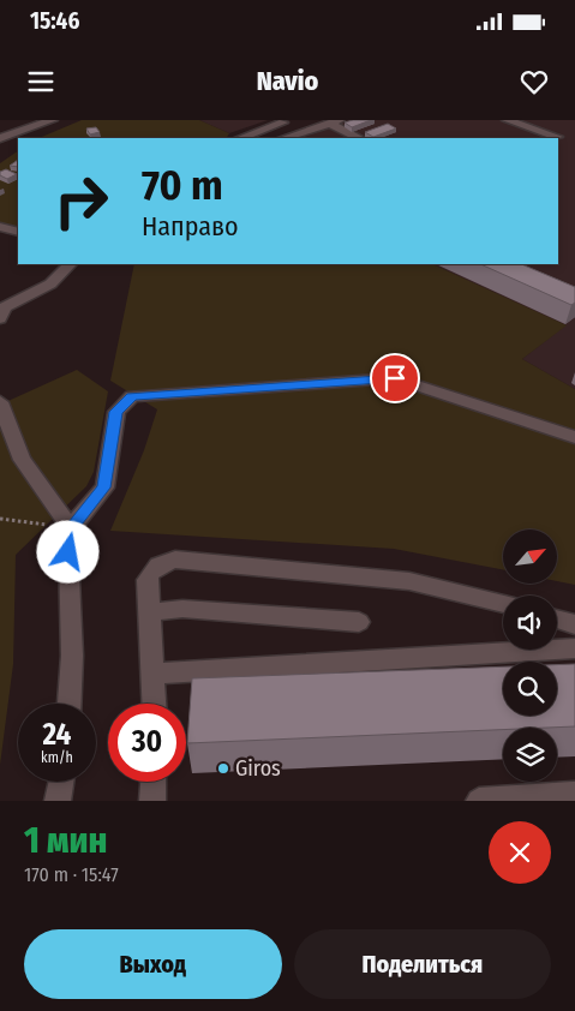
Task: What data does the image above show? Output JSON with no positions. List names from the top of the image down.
{
  "places": ["Giros"],
  "north": "top right",
  "page": {
    "status": "15:46",
    "header": "Navio",
    "turn": ["70 m", "Направо"],
    "speed": "24 km/h",
    "limit": "30",
    "heading": ["1 мин", "170 m · 15:47"],
    "buttons": ["Выход", "Поделиться"]
  }
}
